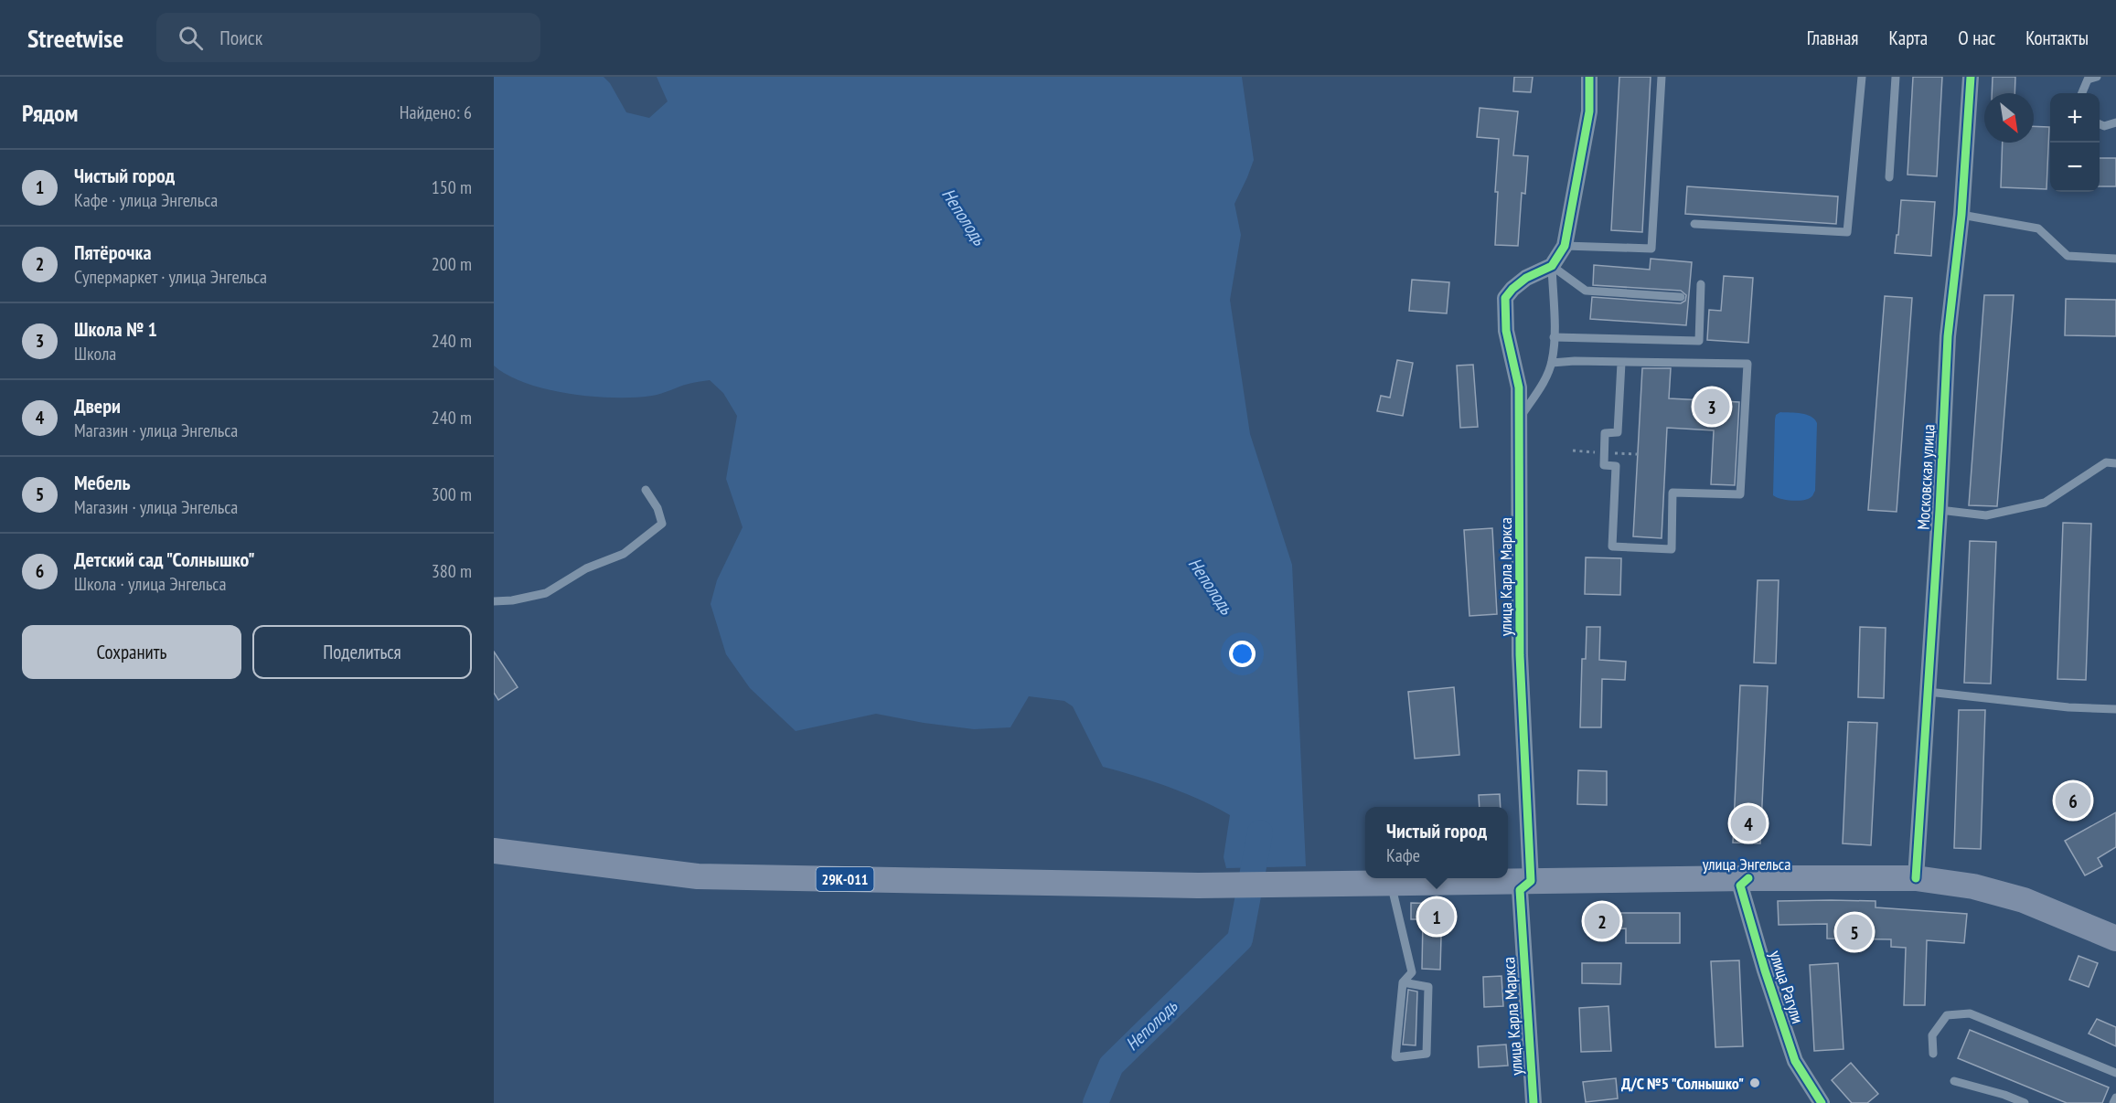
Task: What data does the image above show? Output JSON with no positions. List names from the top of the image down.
{
  "streets": {
    "main road": ["улица Энгельса", "29К-011"],
    "street": ["Московская улица", "улица Карла Маркса", "улица Рагули"]
  },
  "crossings": [
    ["Московская улица", "улица Энгельса"],
    ["улица Карла Маркса", "улица Энгельса"],
    ["улица Энгельса", "улица Рагули"]
  ],
  "water": ["Неполодь"],
  "places": ["Д/С №5 \"Солнышко\""],
  "north": "bottom right",
  "page": {
    "header": "Streetwise",
    "search": "Поиск",
    "nav": [
      "Главная",
      "Карта",
      "О нас",
      "Контакты"
    ],
    "heading": ["Рядом", "Найдено: 6"],
    "map_buttons": ["+", "−"],
    "list": [
      {
        "mark": "1",
        "name": "Чистый город",
        "note": "Кафе · улица Энгельса",
        "value": "150 m"
      },
      {
        "mark": "2",
        "name": "Пятёрочка",
        "note": "Супермаркет · улица Энгельса",
        "value": "200 m"
      },
      {
        "mark": "3",
        "name": "Школа № 1",
        "note": "Школа",
        "value": "240 m"
      },
      {
        "mark": "4",
        "name": "Двери",
        "note": "Магазин · улица Энгельса",
        "value": "240 m"
      },
      {
        "mark": "5",
        "name": "Мебель",
        "note": "Магазин · улица Энгельса",
        "value": "300 m"
      },
      {
        "mark": "6",
        "name": "Детский сад \"Солнышко\"",
        "note": "Школа · улица Энгельса",
        "value": "380 m"
      }
    ],
    "pins": [
      "3",
      "6",
      "4",
      "1",
      "2",
      "5"
    ],
    "buttons": ["Сохранить", "Поделиться"],
    "popup": ["Чистый город", "Кафе"]
  }
}
